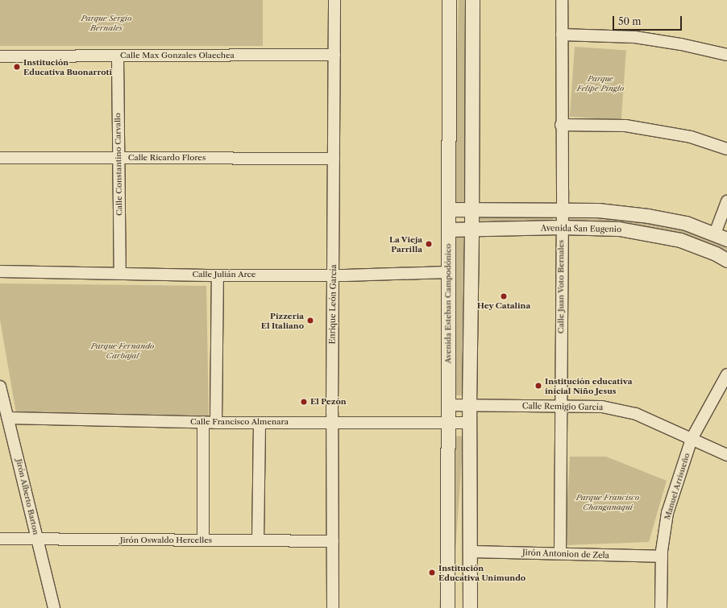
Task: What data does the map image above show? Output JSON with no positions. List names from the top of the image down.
{
  "streets": {
    "street": [
      "Calle Max Gonzales Olaechea",
      "Calle Ricardo Flores",
      "Calle Constantino Carvallo",
      "Avenida San Eugenio",
      "Calle Julián Arce",
      "Calle Juan Voto Bernales",
      "Avenida Esteban Campodónico",
      "Enrique León García",
      "Calle Remigio García",
      "Calle Francisco Almenara",
      "Manuel Arrisueño",
      "Jirón Alberto Barton",
      "Jirón Oswaldo Hercelles",
      "Jirón Antonion de Zela"
    ]
  },
  "crossings": [
    ["Calle Max Gonzales Olaechea", "Calle Constantino Carvallo"],
    ["Calle Max Gonzales Olaechea", "Enrique León García"],
    ["Calle Ricardo Flores", "Calle Constantino Carvallo"],
    ["Calle Ricardo Flores", "Enrique León García"],
    ["Calle Constantino Carvallo", "Calle Julián Arce"],
    ["Avenida San Eugenio", "Calle Juan Voto Bernales"],
    ["Avenida San Eugenio", "Avenida Esteban Campodónico"],
    ["Calle Julián Arce", "Avenida Esteban Campodónico"],
    ["Calle Julián Arce", "Enrique León García"],
    ["Calle Juan Voto Bernales", "Calle Remigio García"],
    ["Calle Juan Voto Bernales", "Jirón Antonion de Zela"],
    ["Avenida Esteban Campodónico", "Calle Remigio García"],
    ["Avenida Esteban Campodónico", "Calle Francisco Almenara"],
    ["Enrique León García", "Calle Francisco Almenara"],
    ["Enrique León García", "Jirón Oswaldo Hercelles"],
    ["Calle Remigio García", "Manuel Arrisueño"],
    ["Calle Francisco Almenara", "Jirón Alberto Barton"],
    ["Manuel Arrisueño", "Jirón Antonion de Zela"],
    ["Jirón Alberto Barton", "Jirón Oswaldo Hercelles"]
  ],
  "parks": [
    "Parque Sergio Bernales",
    "Parque Felipe Pinglo",
    "Parque Fernando Carbajal",
    "Parque Francisco Changanaqui"
  ],
  "places": [
    "Institución Educativa Buonarroti",
    "La Vieja Parrilla",
    "Hey Catalina",
    "Pizzeria El Italiano",
    "Institución educativa inicial Niño Jesus",
    "El Pezón",
    "Institución Educativa Unimundo"
  ],
  "scale_bar": "50 m"
}
